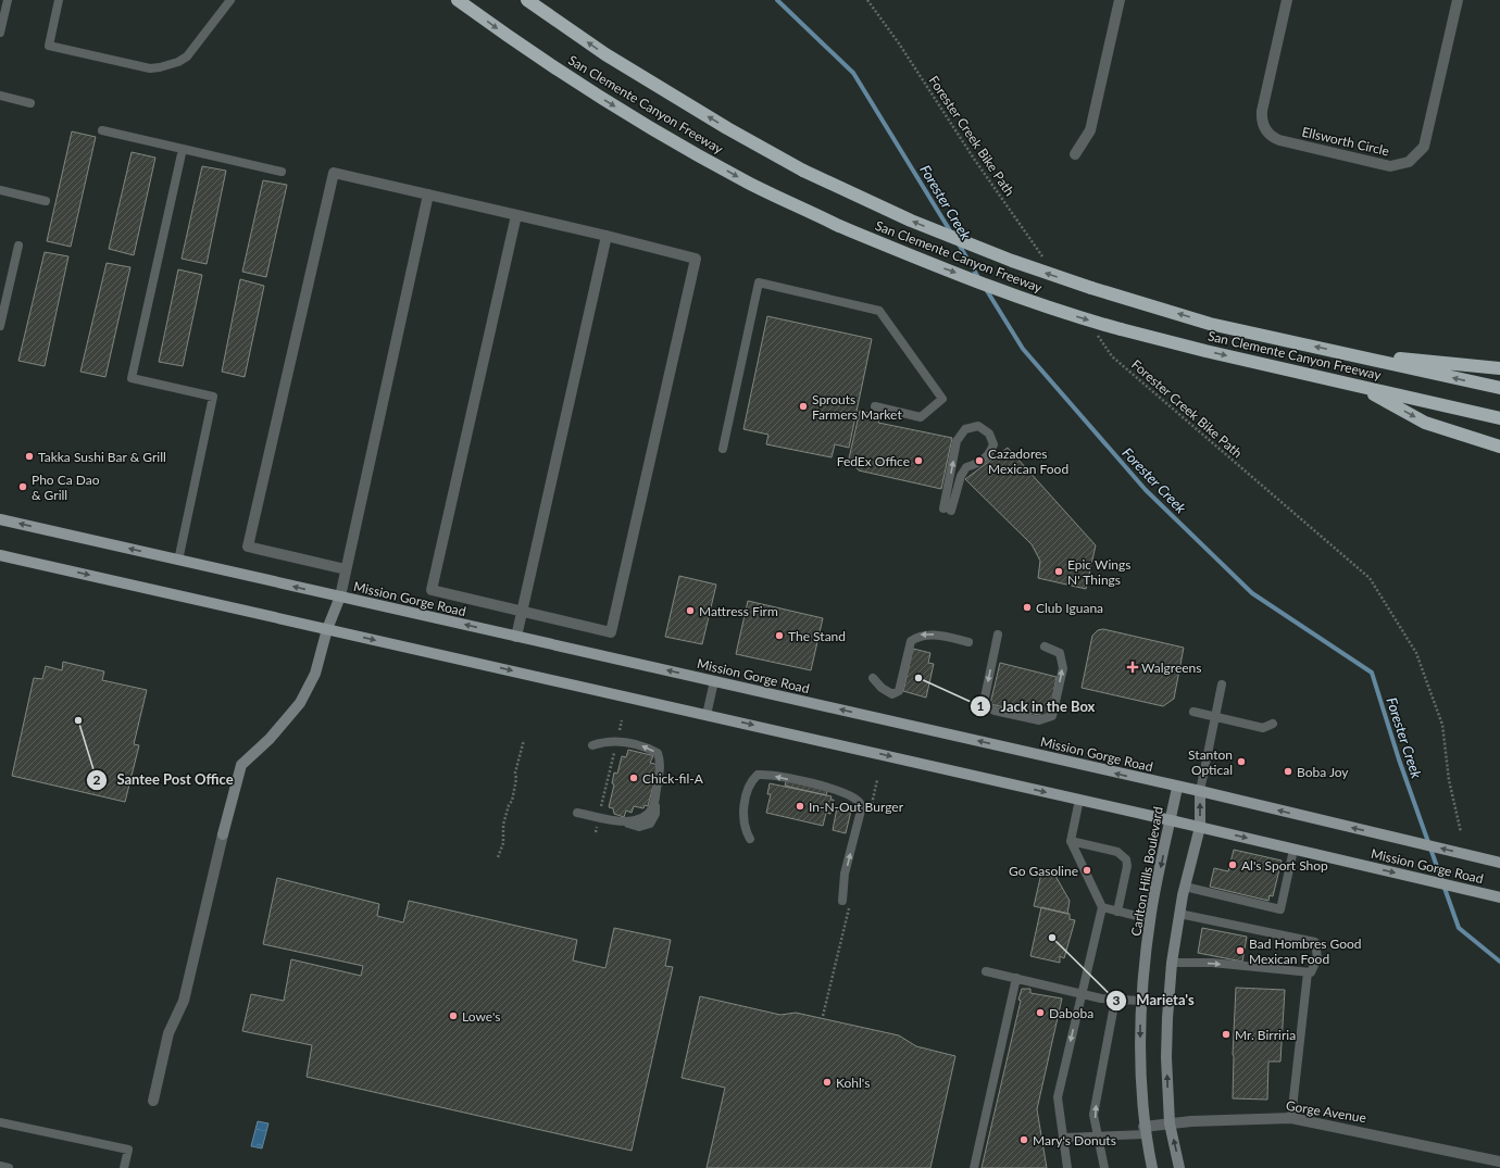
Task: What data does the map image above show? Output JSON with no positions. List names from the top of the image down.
{
  "streets": {
    "highway": ["San Clemente Canyon Freeway"],
    "main road": ["Mission Gorge Road", "Carlton Hills Boulevard"],
    "street": ["Ellsworth Circle", "Gorge Avenue"],
    "path": ["Forester Creek Bike Path"]
  },
  "crossings": [
    ["Mission Gorge Road", "Carlton Hills Boulevard"],
    ["Carlton Hills Boulevard", "Gorge Avenue"]
  ],
  "water": ["Forester Creek"],
  "places": {
    "other": [
      "Sprouts Farmers Market",
      "Takka Sushi Bar & Grill",
      "FedEx Office",
      "Cazadores Mexican Food",
      "Pho Ca Dao & Grill",
      "Epic Wings N' Things",
      "Club Iguana",
      "Mattress Firm",
      "The Stand",
      "Jack in the Box",
      "Santee Post Office",
      "Stanton Optical",
      "Boba Joy",
      "Chick-fil-A",
      "In-N-Out Burger",
      "Al's Sport Shop",
      "Go Gasoline",
      "Marieta's",
      "Bad Hombres Good Mexican Food",
      "Daboba",
      "Lowe's",
      "Mr. Birriria",
      "Kohl's",
      "Mary's Donuts"
    ],
    "health": ["Walgreens"]
  }
}
